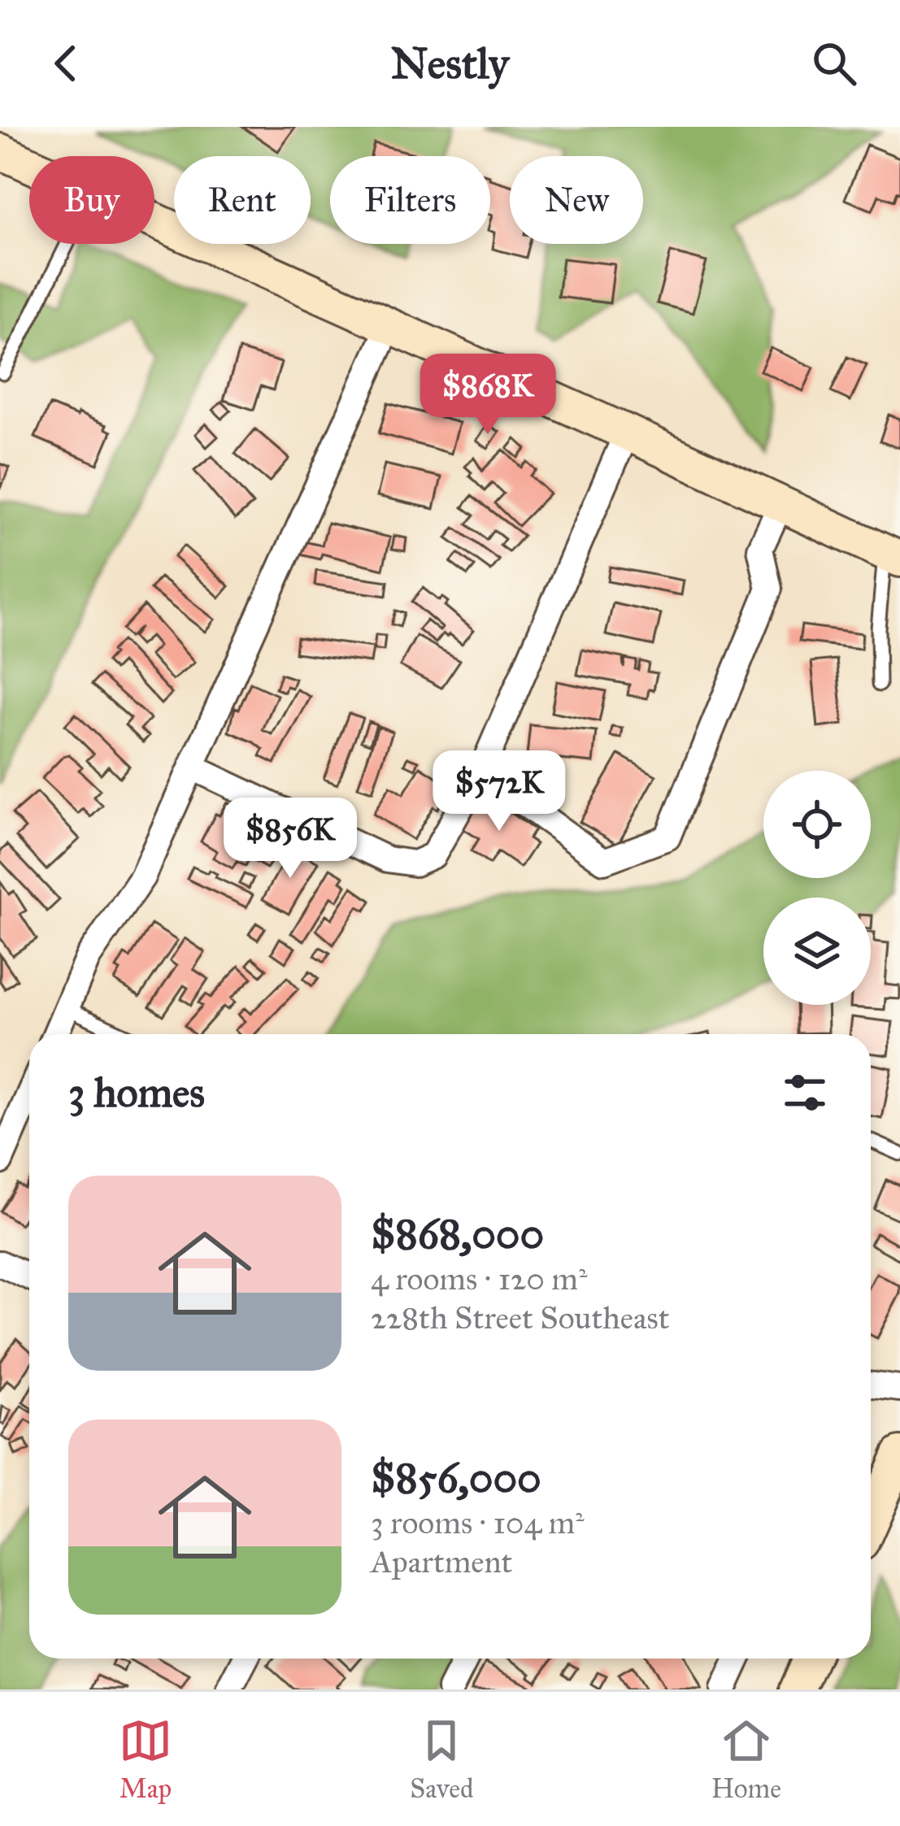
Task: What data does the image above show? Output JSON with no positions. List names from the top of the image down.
{
  "page": {
    "header": "Nestly",
    "chip": [
      "Buy",
      "Rent",
      "Filters",
      "New"
    ],
    "price": ["$868K", "$572K", "$856K"],
    "heading": "3 homes",
    "list": [
      {
        "name": "$868,000",
        "note": "4 rooms · 120 m² · 228th Street Southeast"
      },
      {
        "name": "$856,000",
        "note": "3 rooms · 104 m² · Apartment"
      }
    ],
    "tabs": ["Map", "Saved", "Home"]
  }
}
